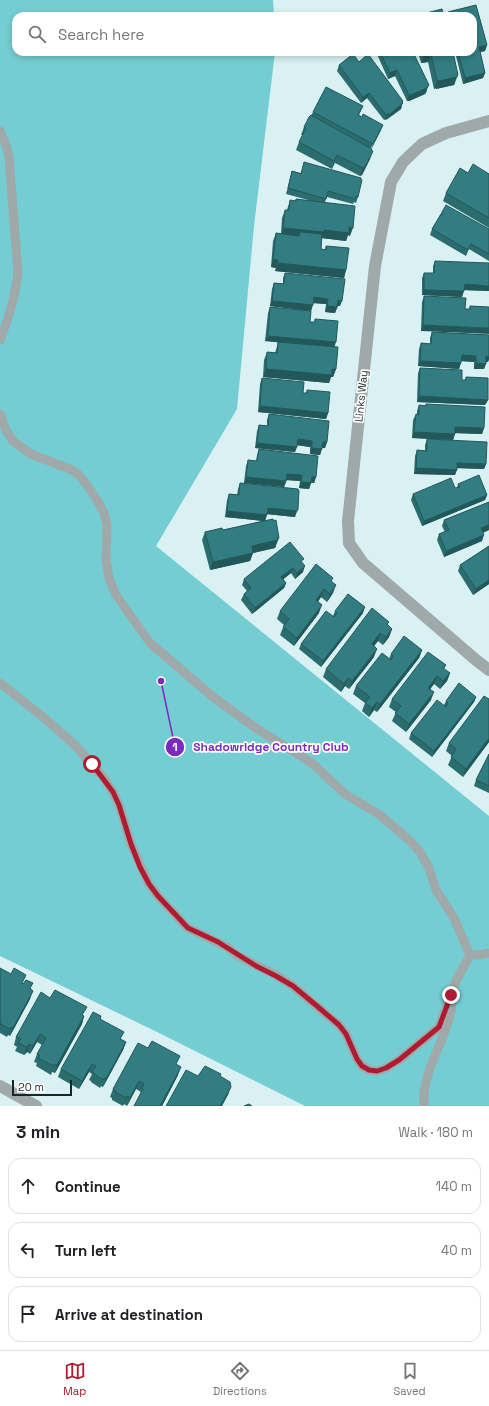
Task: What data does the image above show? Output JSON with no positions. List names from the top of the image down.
{
  "streets": {
    "street": ["Links Way"]
  },
  "places": ["Shadowridge Country Club"],
  "scale_bar": "20 m",
  "page": {
    "search": "Search here",
    "scale": "20 m",
    "heading": ["3 min", "Walk · 180 m"],
    "list": [
      ["Continue", "140 m"],
      ["Turn left", "40 m"],
      "Arrive at destination"
    ],
    "nav": ["Map", "Directions", "Saved"]
  }
}
